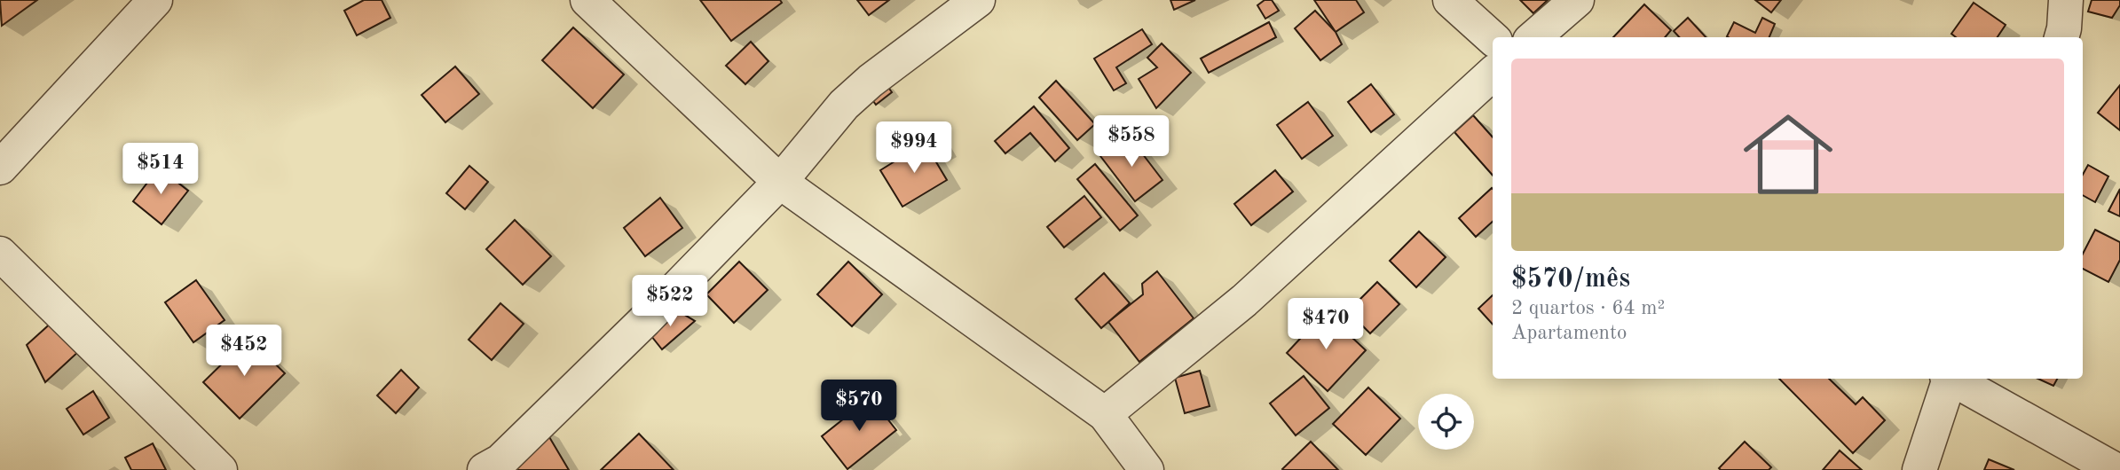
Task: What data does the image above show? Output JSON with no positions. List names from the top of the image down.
{
  "page": {
    "list": [
      {
        "name": "$570/mês",
        "note": "2 quartos · 64 m² · Apartamento"
      }
    ],
    "price": [
      "$558",
      "$994",
      "$514",
      "$522",
      "$470",
      "$452",
      "$570"
    ]
  }
}
